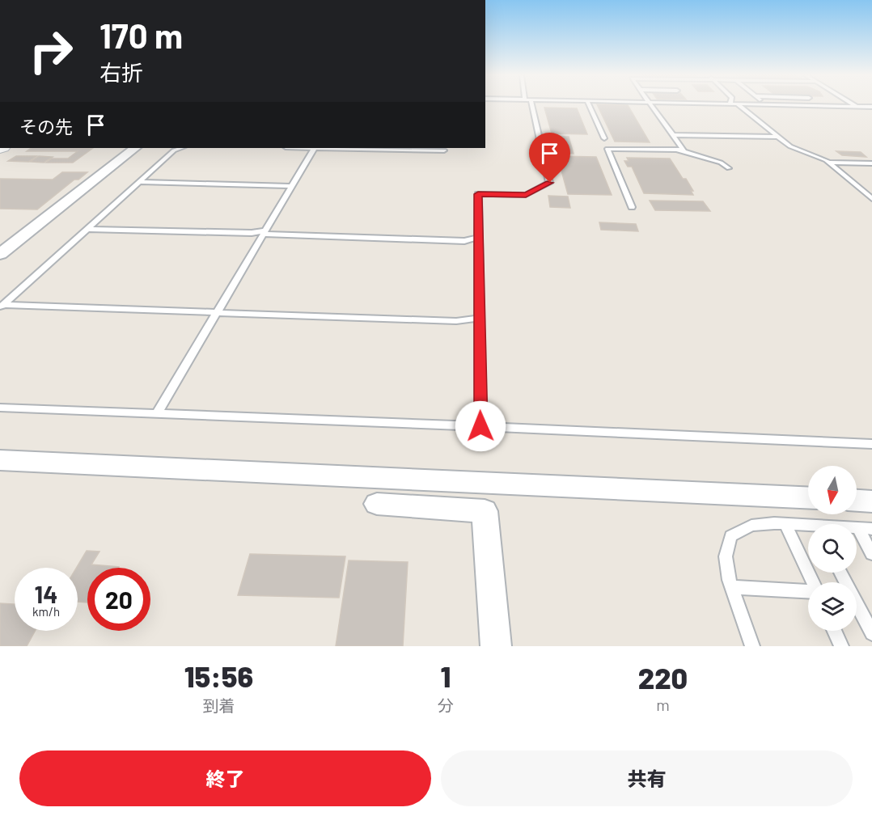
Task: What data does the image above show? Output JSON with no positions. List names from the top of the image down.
{
  "north": "bottom",
  "page": {
    "turn": ["170 m", "右折"],
    "then": "その先",
    "speed": "14 km/h",
    "limit": "20",
    "eta": [
      "15:56",
      "到着",
      "1",
      "分",
      "220",
      "m"
    ],
    "buttons": ["終了", "共有"]
  }
}
